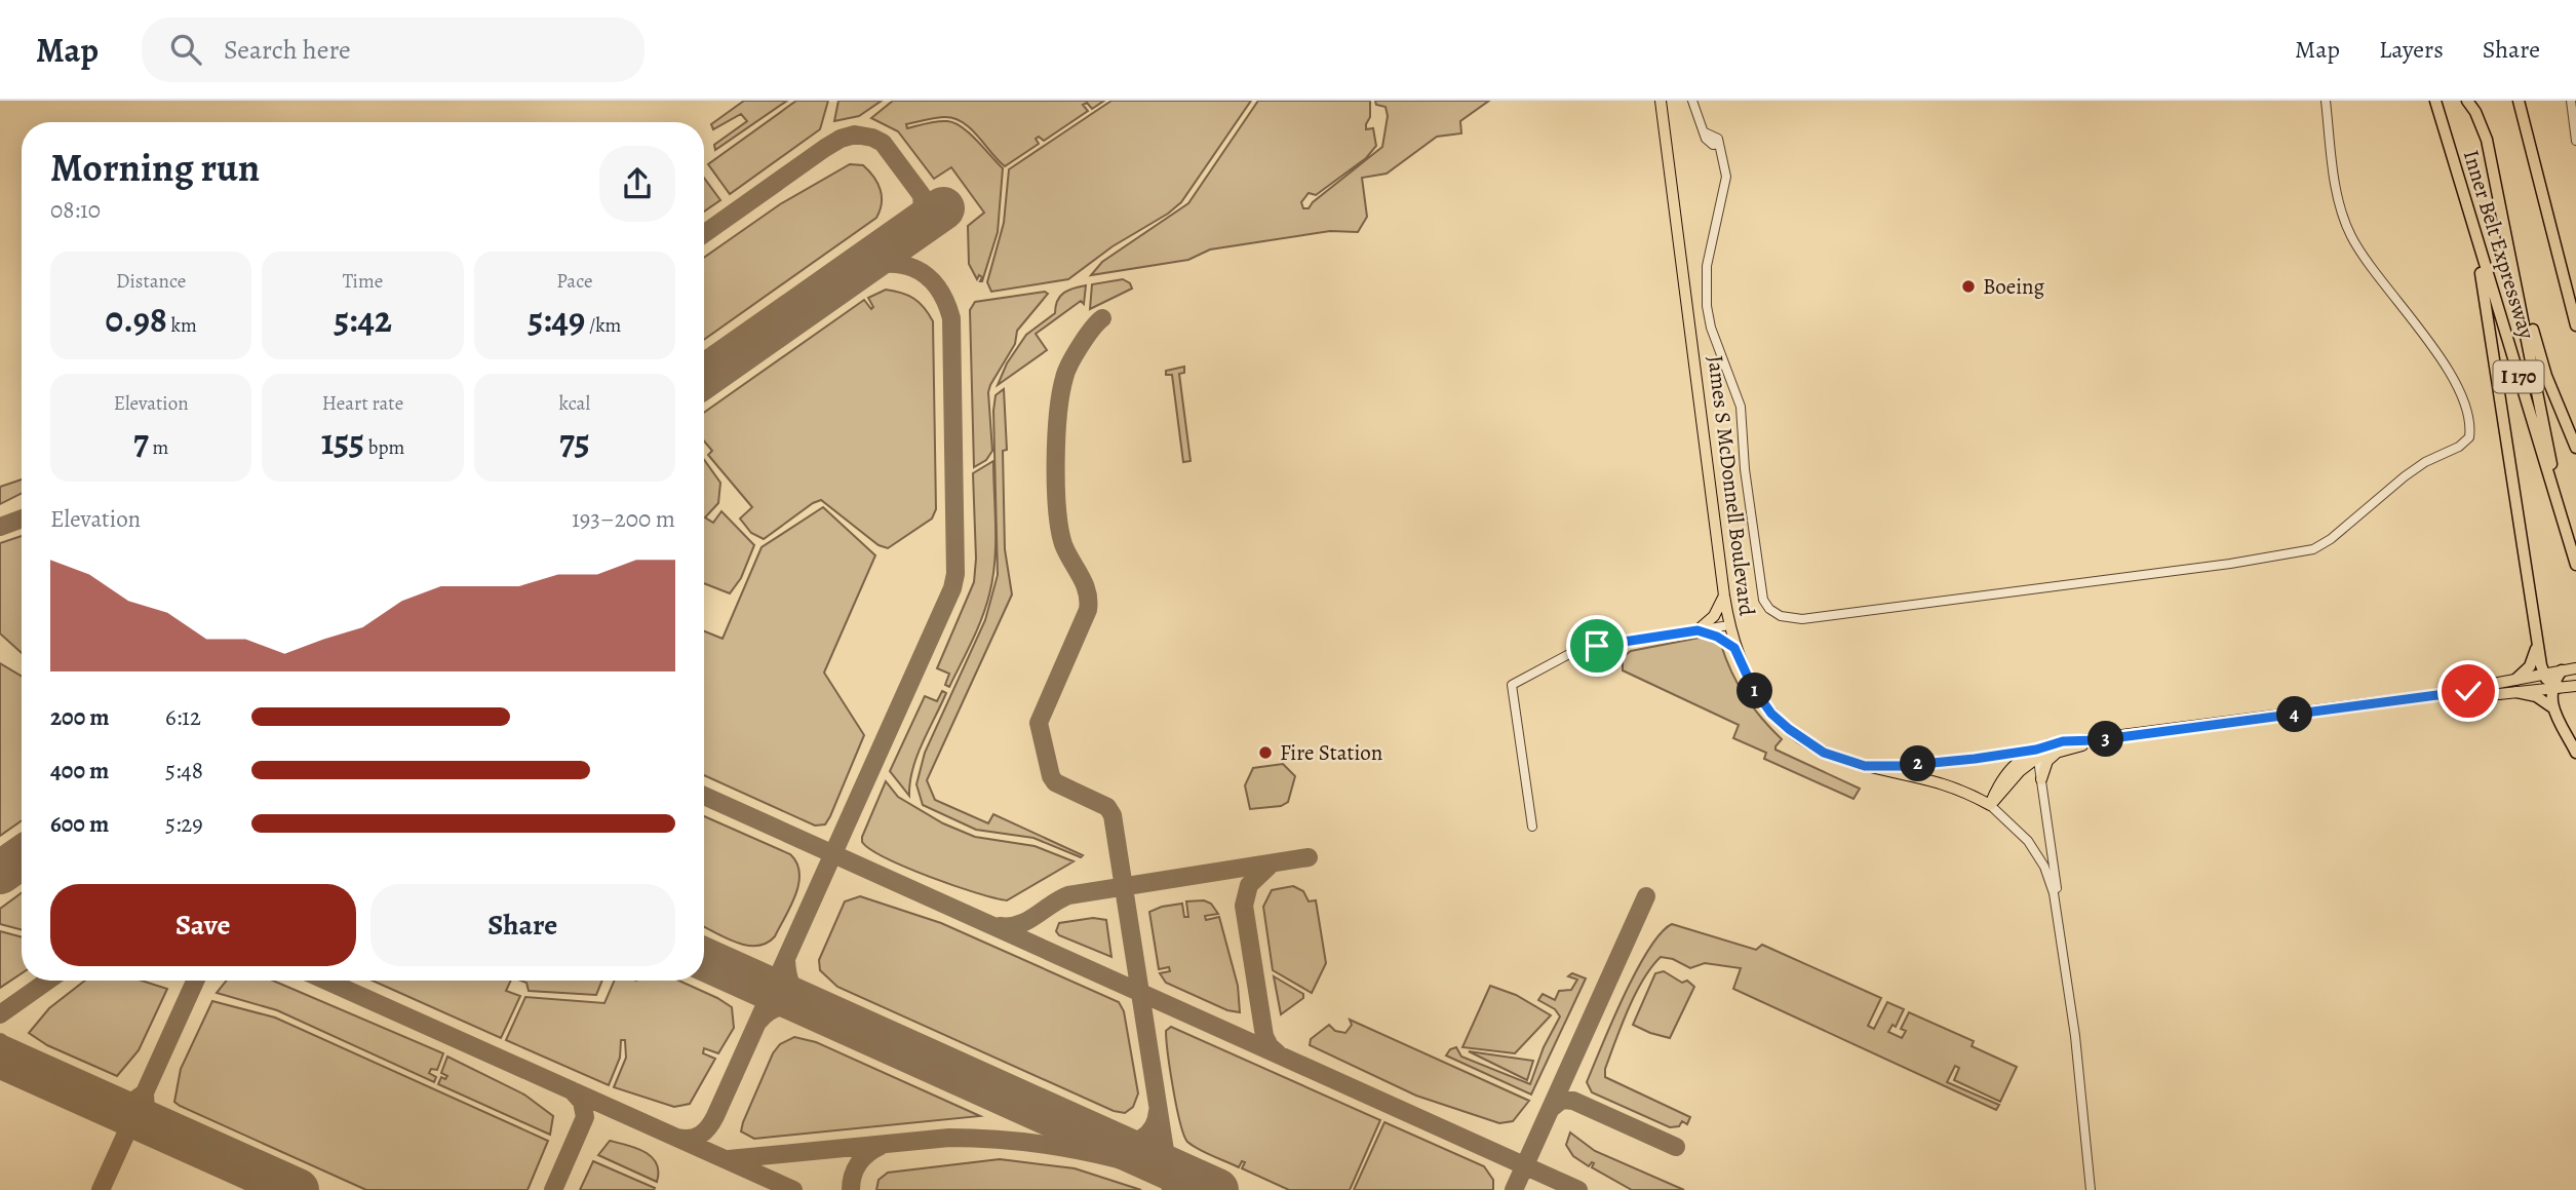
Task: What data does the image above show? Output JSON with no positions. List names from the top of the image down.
{
  "streets": {
    "highway": ["Inner Belt Expressway", "I 170"],
    "main road": ["James S McDonnell Boulevard"]
  },
  "places": ["Boeing", "Fire Station"],
  "page": {
    "header": "Map",
    "search": "Search here",
    "nav": ["Map", "Layers", "Share"],
    "heading": ["Morning run", "08:10"],
    "stats": [
      ["Distance", "0.98 km"],
      ["Time", "5:42"],
      ["Pace", "5:49 /km"],
      ["Elevation", "7 m"],
      ["Heart rate", "155 bpm"],
      ["kcal", "75"]
    ],
    "chart": ["Elevation", "193–200 m"],
    "pins": [
      "1",
      "4",
      "3",
      "2"
    ],
    "list": [
      {
        "name": "200 m",
        "note": "6:12"
      },
      {
        "name": "400 m",
        "note": "5:48"
      },
      {
        "name": "600 m",
        "note": "5:29"
      }
    ],
    "buttons": ["Save", "Share"]
  }
}
